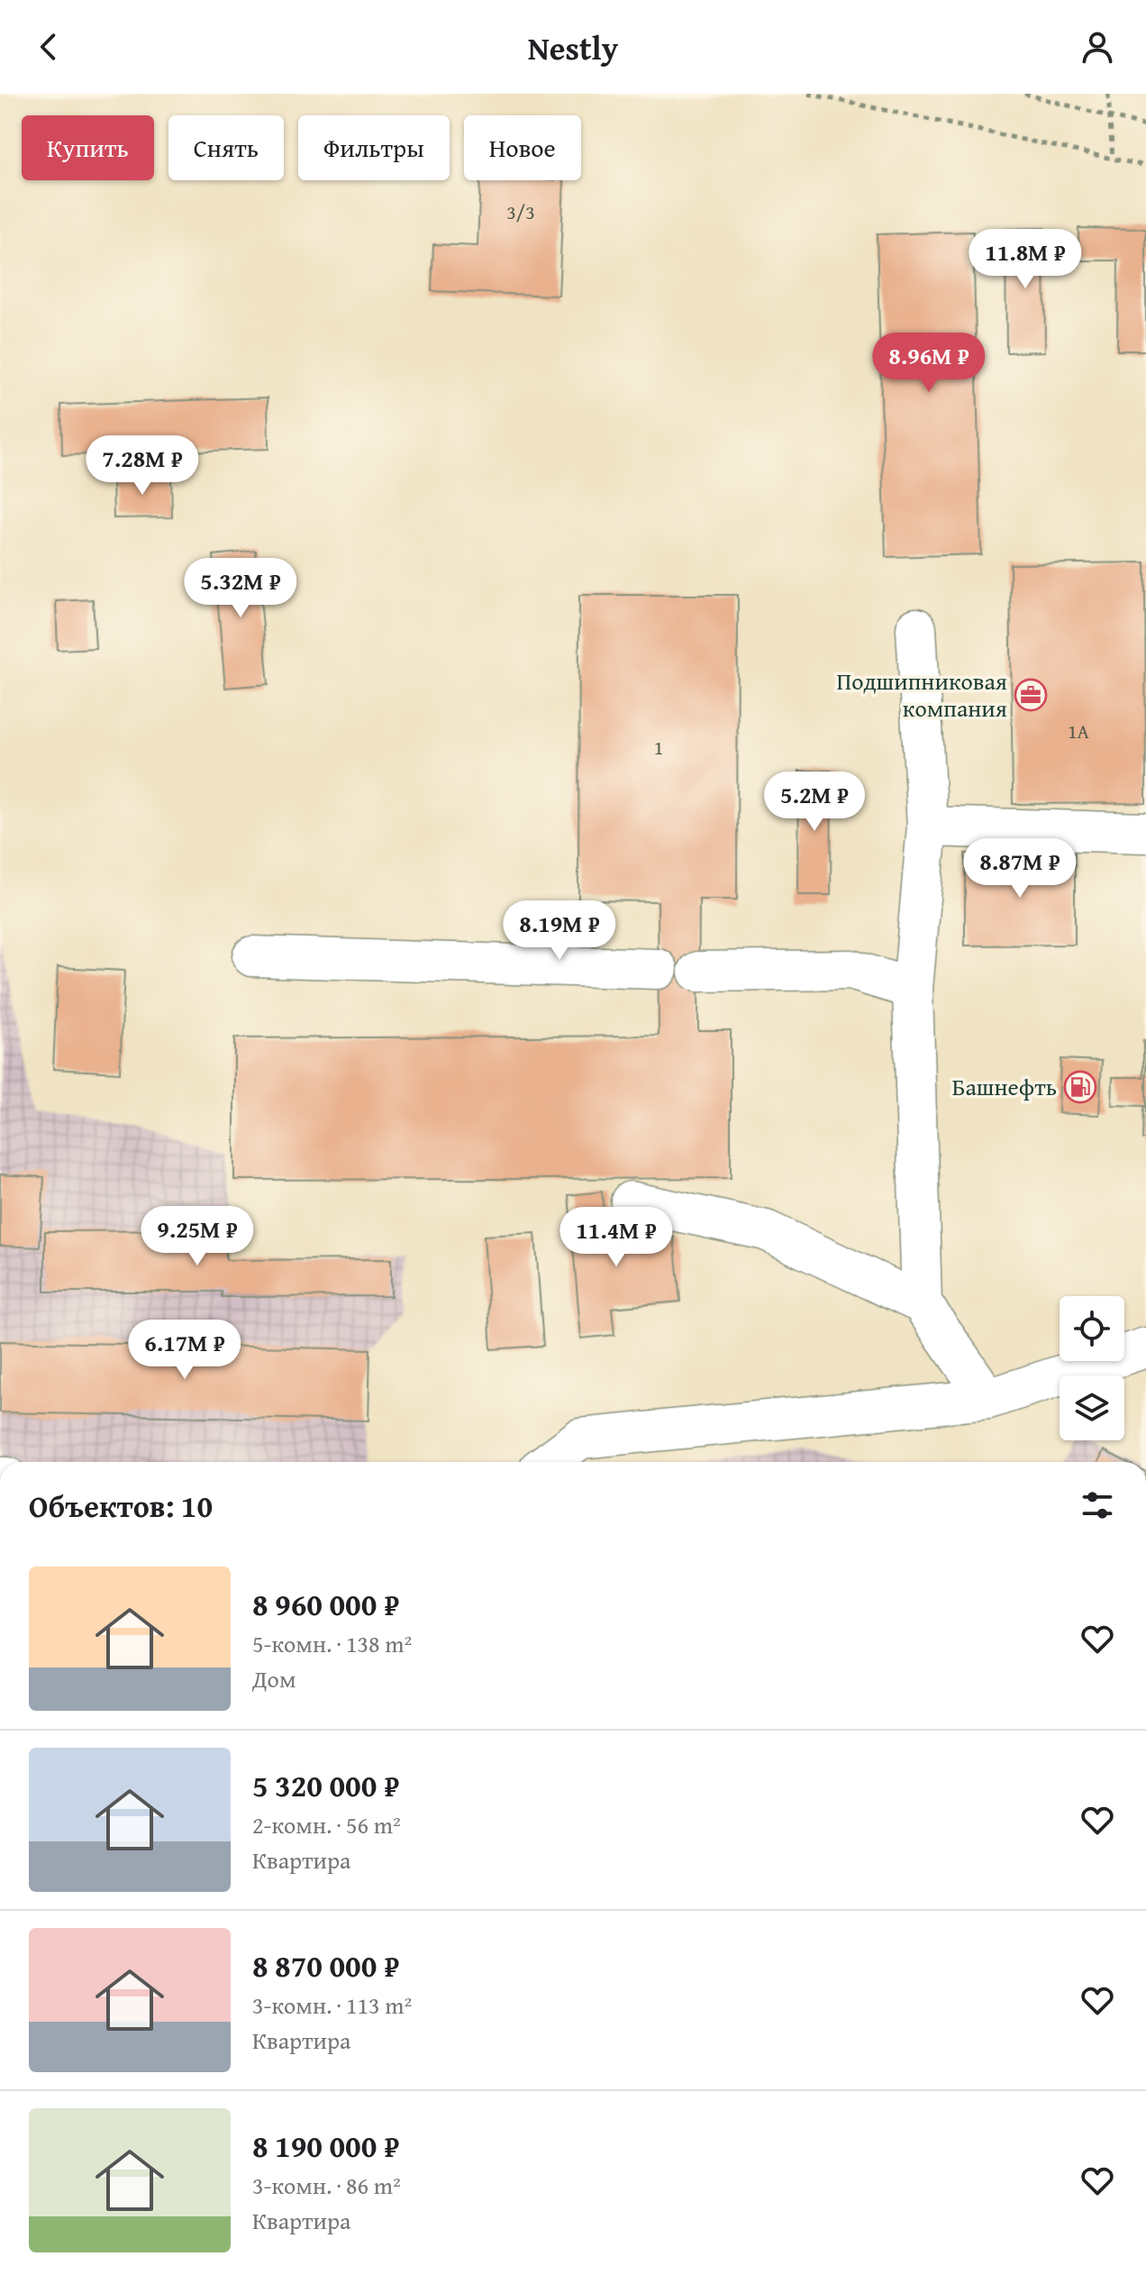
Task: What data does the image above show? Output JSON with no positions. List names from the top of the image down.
{
  "places": {
    "office": ["Подшипниковая компания"],
    "fuel station": ["Башнефть"]
  },
  "house_numbers": ["3/3", "1А", "1"],
  "page": {
    "header": "Nestly",
    "chip": [
      "Купить",
      "Снять",
      "Фильтры",
      "Новое"
    ],
    "price": [
      "11.8M ₽",
      "8.96M ₽",
      "7.28M ₽",
      "5.32M ₽",
      "5.2M ₽",
      "8.87M ₽",
      "8.19M ₽",
      "9.25M ₽",
      "11.4M ₽",
      "6.17M ₽"
    ],
    "heading": "Объектов: 10",
    "list": [
      {
        "name": "8 960 000 ₽",
        "note": "5-комн. · 138 m² · Дом"
      },
      {
        "name": "5 320 000 ₽",
        "note": "2-комн. · 56 m² · Квартира"
      },
      {
        "name": "8 870 000 ₽",
        "note": "3-комн. · 113 m² · Квартира"
      },
      {
        "name": "8 190 000 ₽",
        "note": "3-комн. · 86 m² · Квартира"
      }
    ]
  }
}
